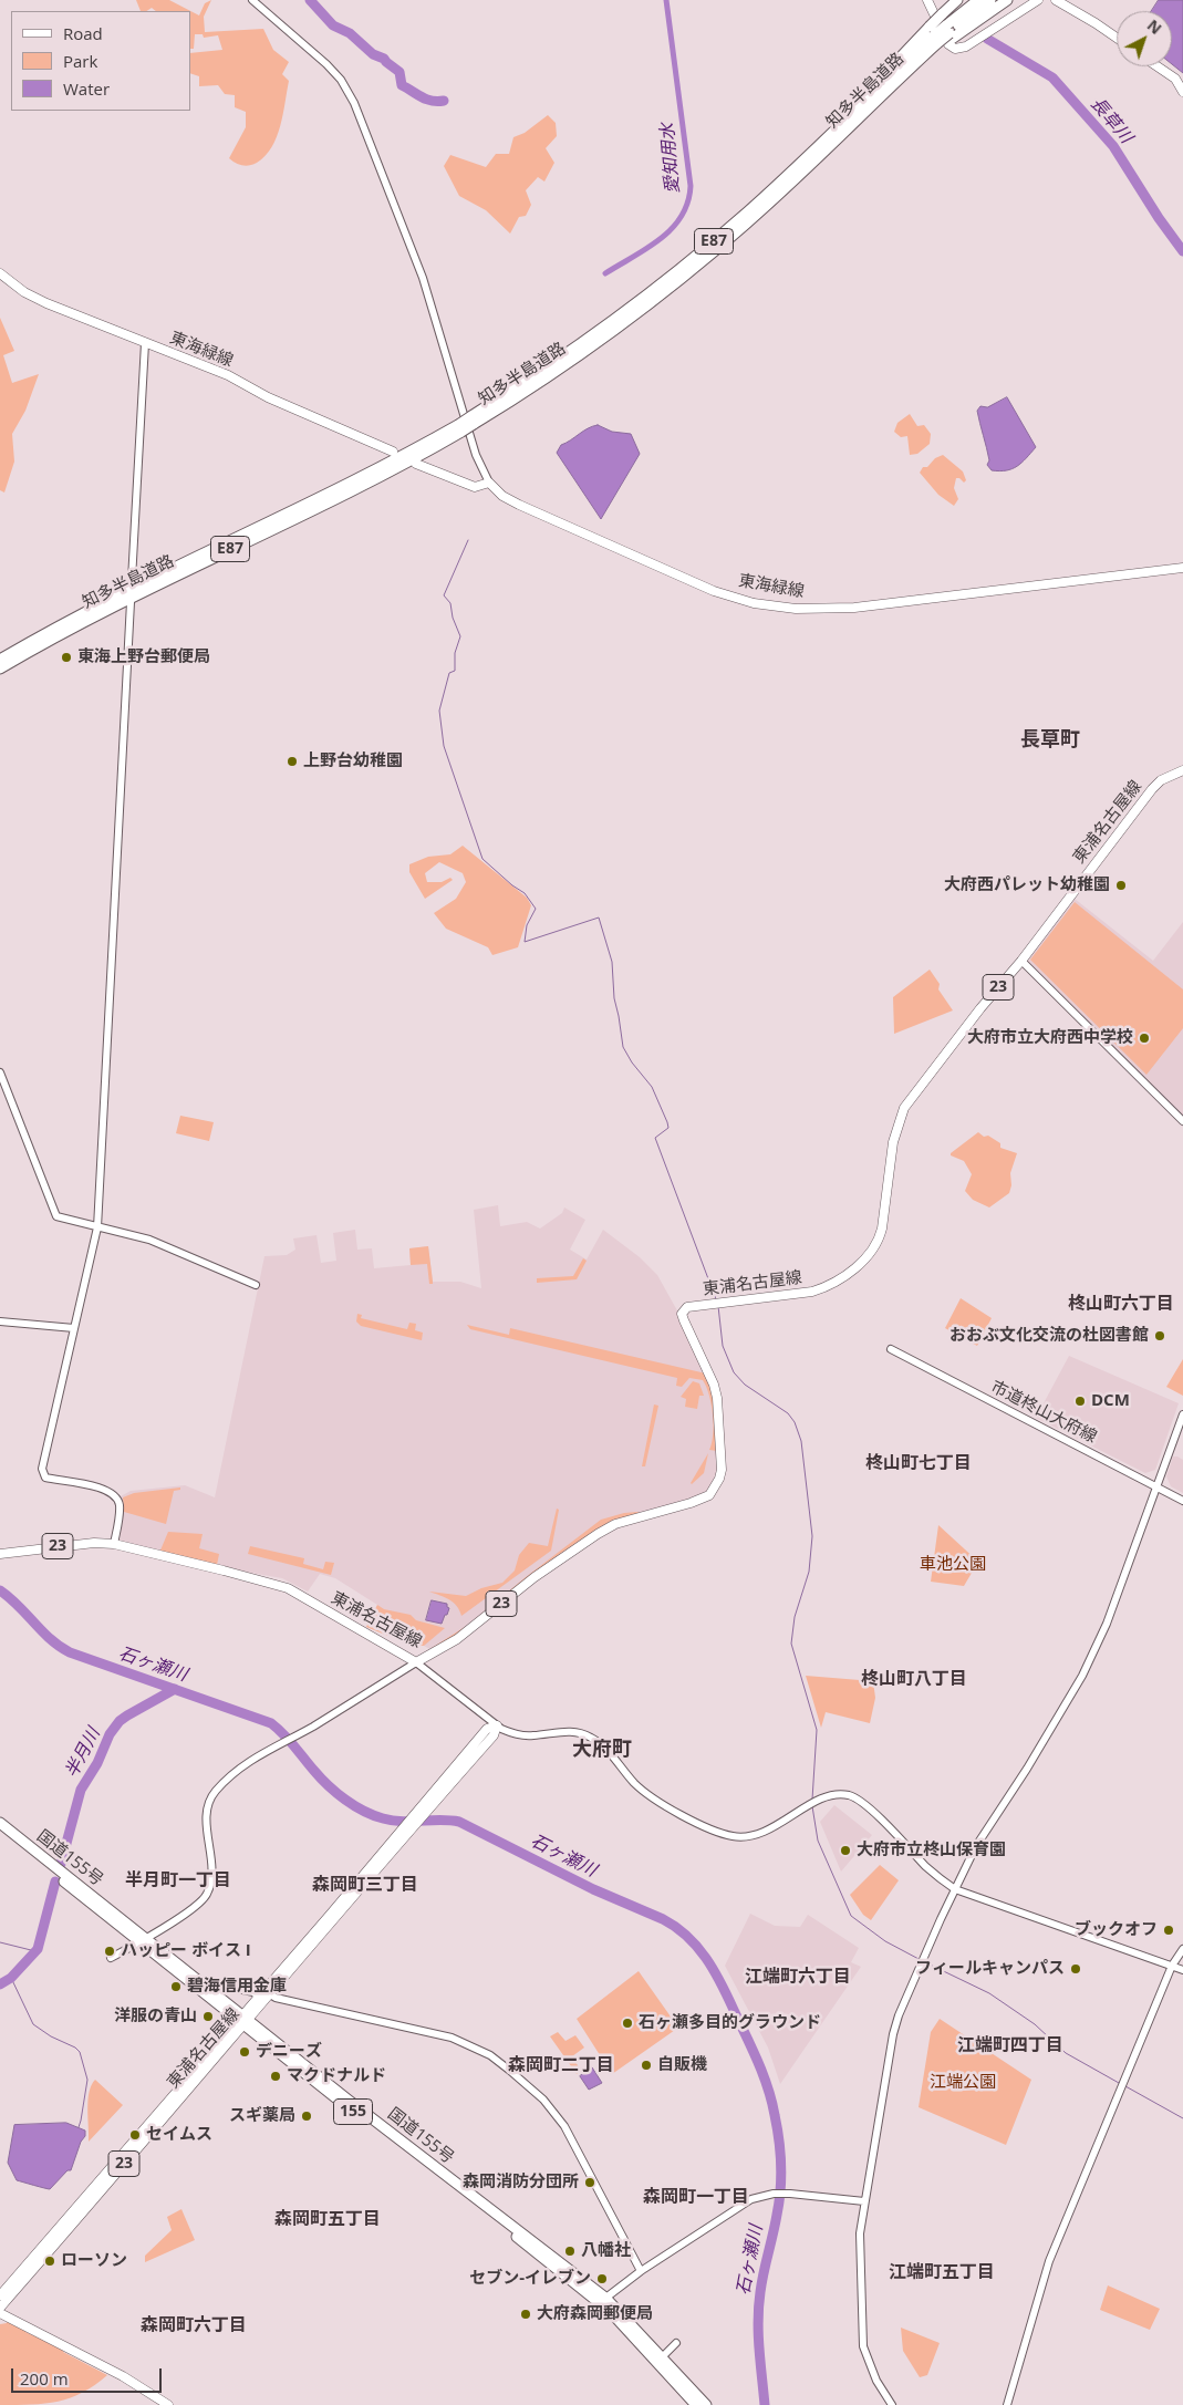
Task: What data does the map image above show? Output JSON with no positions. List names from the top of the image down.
{
  "streets": {
    "highway": [
      "知多半島道路",
      "E87",
      "国道155号",
      "155"
    ],
    "main road": ["東海緑線", "東浦名古屋線", "23"],
    "street": ["市道柊山大府線"]
  },
  "crossings": [
    ["東浦名古屋線", "国道155号"]
  ],
  "districts": [
    "長草町",
    "柊山町六丁目",
    "柊山町七丁目",
    "柊山町八丁目",
    "大府町",
    "半月町一丁目",
    "森岡町三丁目",
    "江端町六丁目",
    "江端町四丁目",
    "森岡町二丁目",
    "森岡町一丁目",
    "森岡町五丁目",
    "江端町五丁目",
    "森岡町六丁目"
  ],
  "water": [
    "長草川",
    "愛知用水",
    "石ヶ瀬川",
    "半月川"
  ],
  "parks": ["車池公園", "江端公園"],
  "places": [
    "東海上野台郵便局",
    "上野台幼稚園",
    "大府西パレット幼稚園",
    "大府市立大府西中学校",
    "おおぶ文化交流の杜図書館",
    "DCM",
    "大府市立柊山保育園",
    "ブックオフ",
    "ハッピー ボイス I",
    "フィールキャンパス",
    "碧海信用金庫",
    "洋服の青山",
    "石ヶ瀬多目的グラウンド",
    "デニーズ",
    "自販機",
    "マクドナルド",
    "スギ薬局",
    "セイムス",
    "森岡消防分団所",
    "八幡社",
    "ローソン",
    "セブン-イレブン",
    "大府森岡郵便局"
  ],
  "legend": ["Road", "Park", "Water"],
  "scale_bar": "200 m",
  "north": "top right"
}
